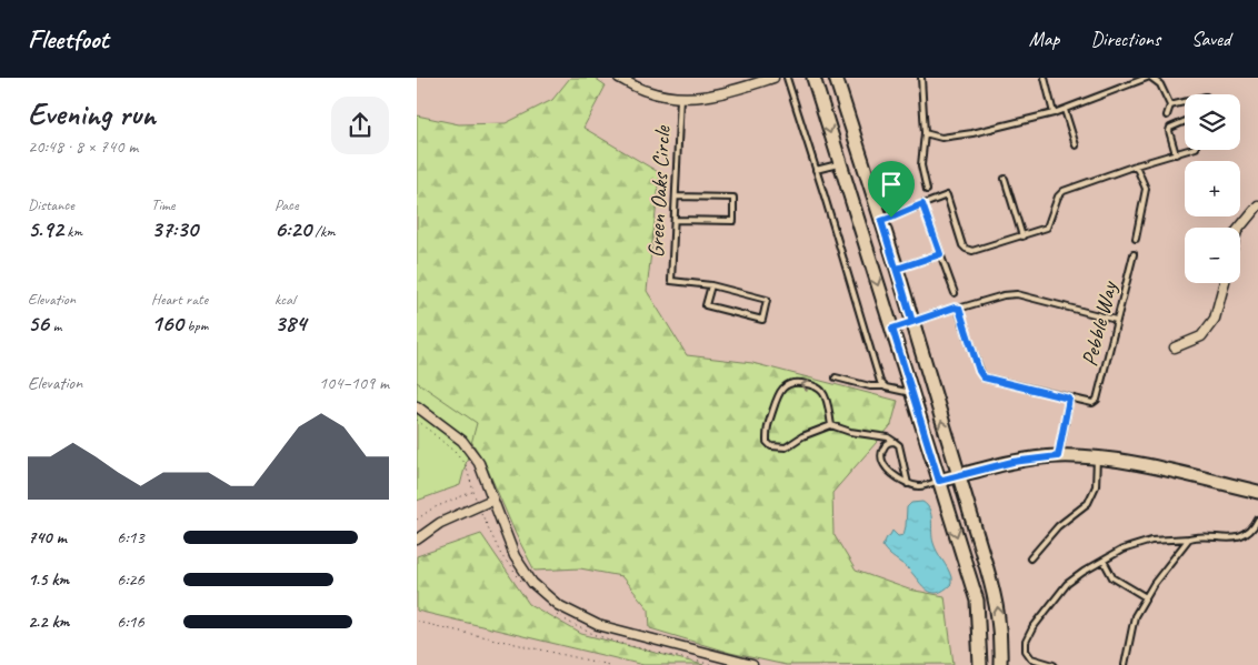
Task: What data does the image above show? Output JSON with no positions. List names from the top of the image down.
{
  "streets": {
    "lane": ["Green Oaks Circle", "Pebble Way"]
  },
  "page": {
    "header": "Fleetfoot",
    "nav": ["Map", "Directions", "Saved"],
    "heading": ["Evening run", "20:48 · 8 × 740 m"],
    "map_buttons": ["+", "−"],
    "stats": [
      ["Distance", "5.92 km"],
      ["Time", "37:30"],
      ["Pace", "6:20 /km"],
      ["Elevation", "56 m"],
      ["Heart rate", "160 bpm"],
      ["kcal", "384"]
    ],
    "chart": ["Elevation", "104–109 m"],
    "list": [
      {
        "name": "740 m",
        "note": "6:13"
      },
      {
        "name": "1.5 km",
        "note": "6:26"
      },
      {
        "name": "2.2 km",
        "note": "6:16"
      }
    ]
  }
}
